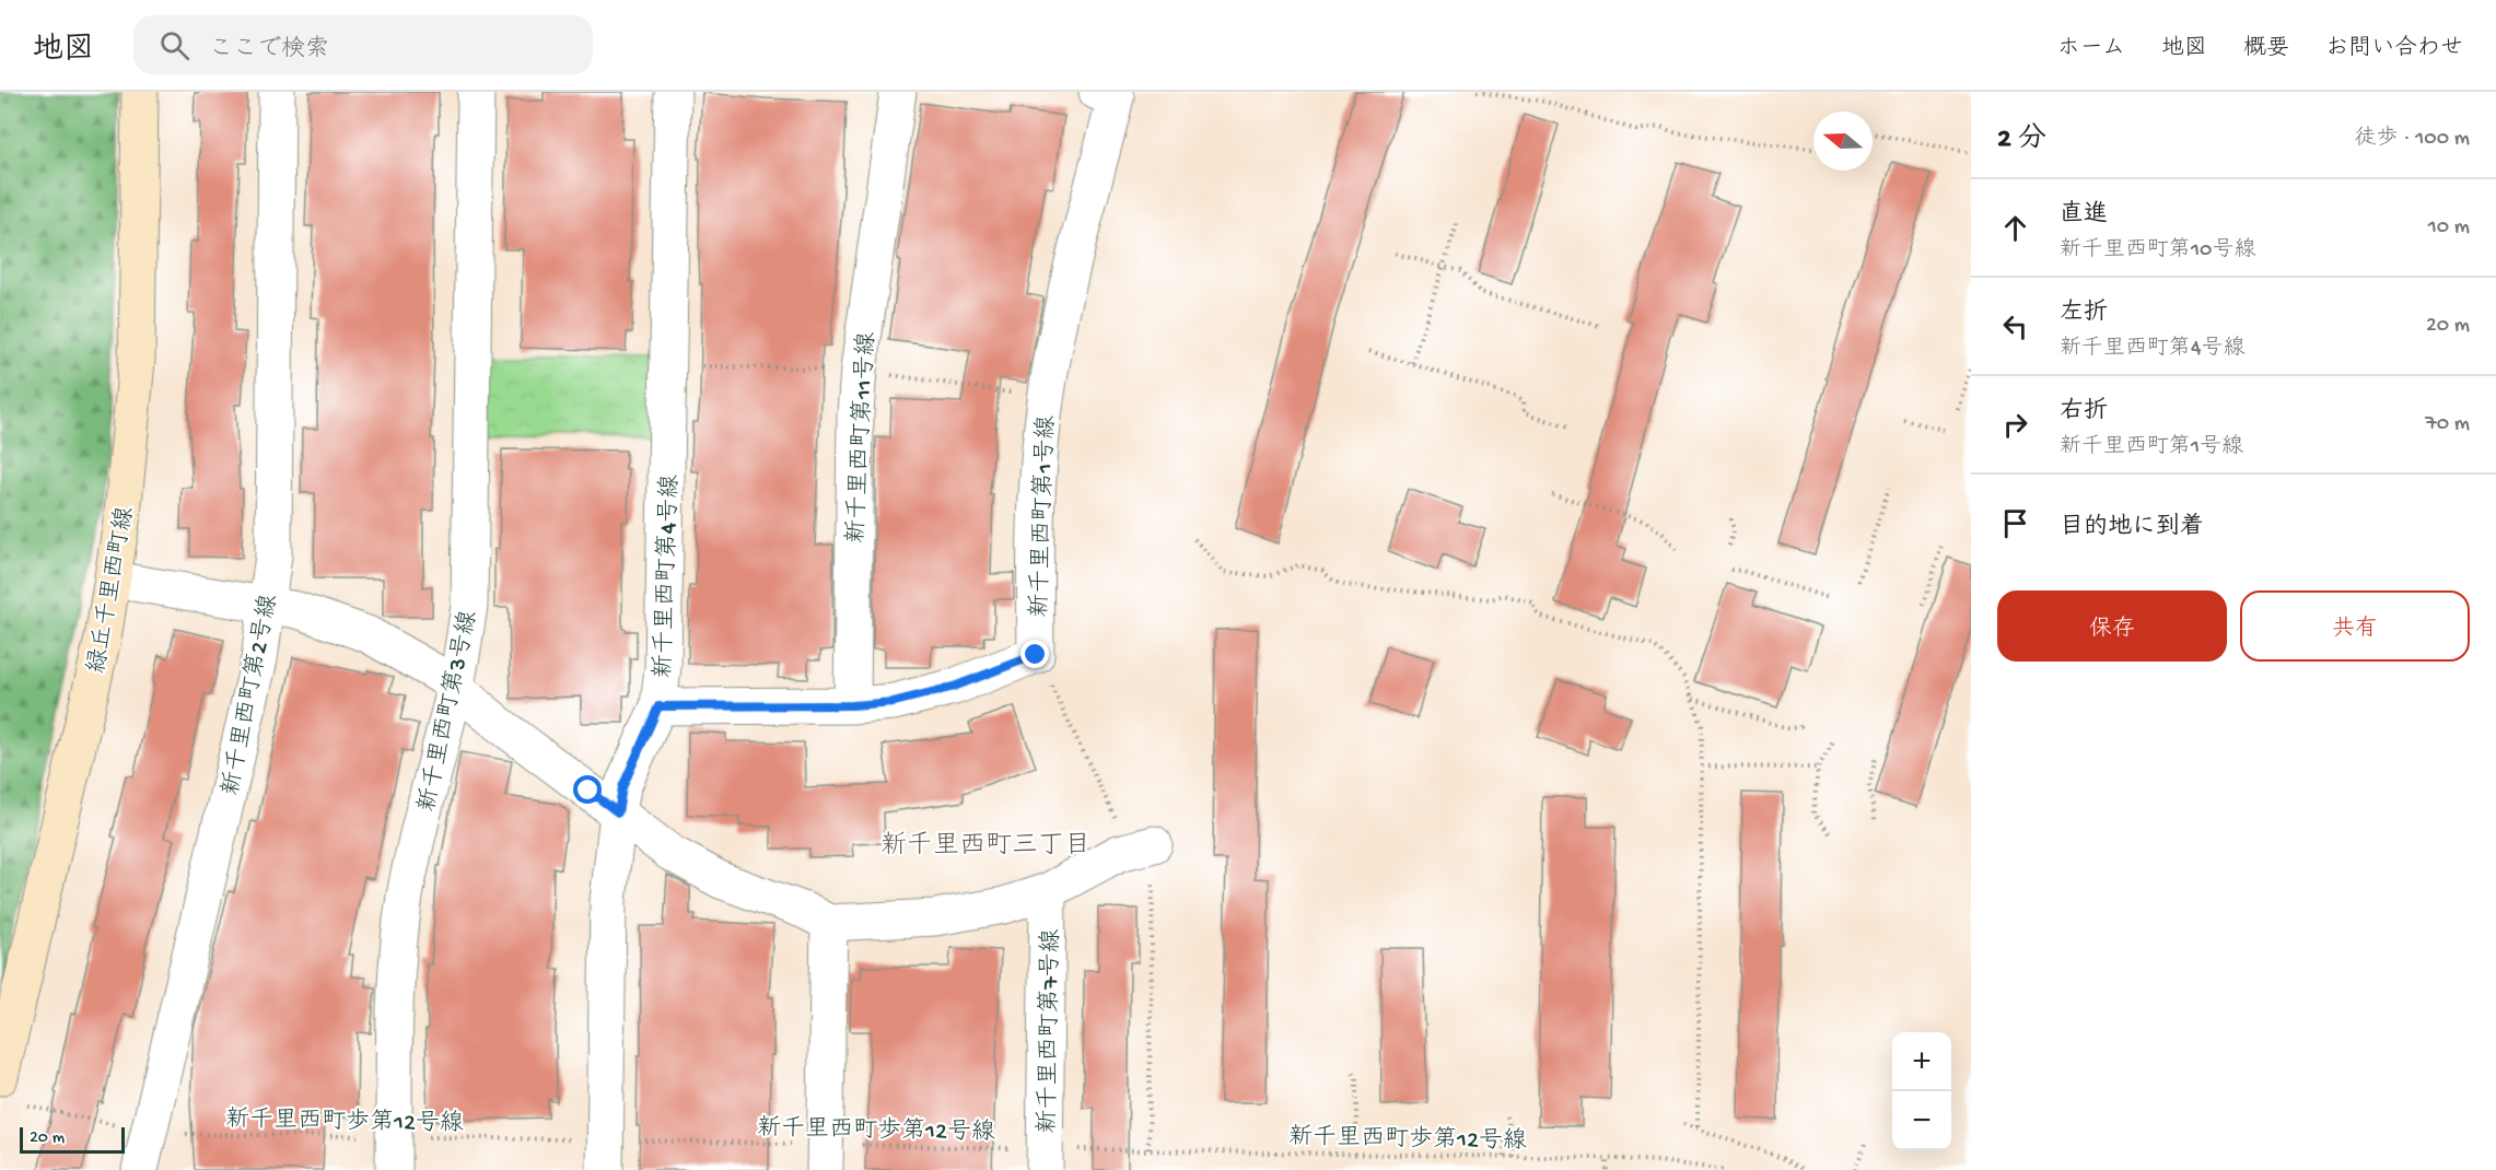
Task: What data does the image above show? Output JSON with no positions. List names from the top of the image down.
{
  "streets": {
    "street": [
      "新千里西町第11号線",
      "新千里西町第1号線",
      "新千里西町第4号線",
      "緑丘千里西町線",
      "新千里西町第2号線",
      "新千里西町第3号線",
      "新千里西町第7号線"
    ],
    "path": ["新千里西町歩第12号線"]
  },
  "crossings": [
    ["新千里西町第11号線", "新千里西町第1号線"],
    ["新千里西町第1号線", "新千里西町第4号線"],
    ["新千里西町第4号線", "新千里西町歩第12号線"],
    ["新千里西町第2号線", "新千里西町歩第12号線"],
    ["新千里西町第3号線", "新千里西町歩第12号線"],
    ["新千里西町第7号線", "新千里西町歩第12号線"]
  ],
  "districts": ["新千里西町三丁目"],
  "scale_bar": "20 m",
  "north": "left",
  "page": {
    "header": "地図",
    "search": "ここで検索",
    "nav": [
      "ホーム",
      "地図",
      "概要",
      "お問い合わせ"
    ],
    "heading": ["2 分", "徒歩 · 100 m"],
    "list": [
      ["直進", "新千里西町第10号線", "10 m"],
      ["左折", "新千里西町第4号線", "20 m"],
      ["右折", "新千里西町第1号線", "70 m"],
      "目的地に到着"
    ],
    "buttons": ["保存", "共有"],
    "map_buttons": ["+", "−"],
    "scale": "20 m"
  }
}
